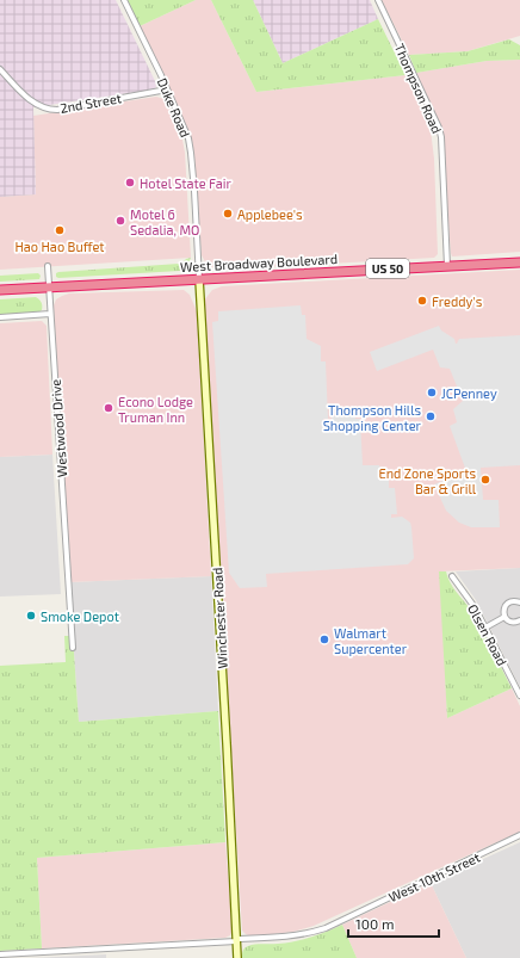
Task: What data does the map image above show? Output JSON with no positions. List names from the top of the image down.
{
  "streets": {
    "highway": ["West Broadway Boulevard", "US 50"],
    "street": [
      "Thompson Road",
      "2nd Street",
      "Duke Road",
      "Westwood Drive",
      "Winchester Road",
      "Olsen Road",
      "West 10th Street"
    ]
  },
  "crossings": [
    ["Thompson Road", "West Broadway Boulevard"],
    ["2nd Street", "Duke Road"],
    ["Duke Road", "West Broadway Boulevard"],
    ["Duke Road", "Winchester Road"],
    ["West Broadway Boulevard", "Westwood Drive"],
    ["West Broadway Boulevard", "Winchester Road"],
    ["Winchester Road", "West 10th Street"]
  ],
  "places": [
    "Hotel State Fair",
    "Applebee's",
    "Motel 6 Sedalia, MO",
    "Hao Hao Buffet",
    "Freddy's",
    "JCPenney",
    "Econo Lodge Truman Inn",
    "Thompson Hills Shopping Center",
    "End Zone Sports Bar & Grill",
    "Smoke Depot",
    "Walmart Supercenter"
  ],
  "scale_bar": "100 m"
}
